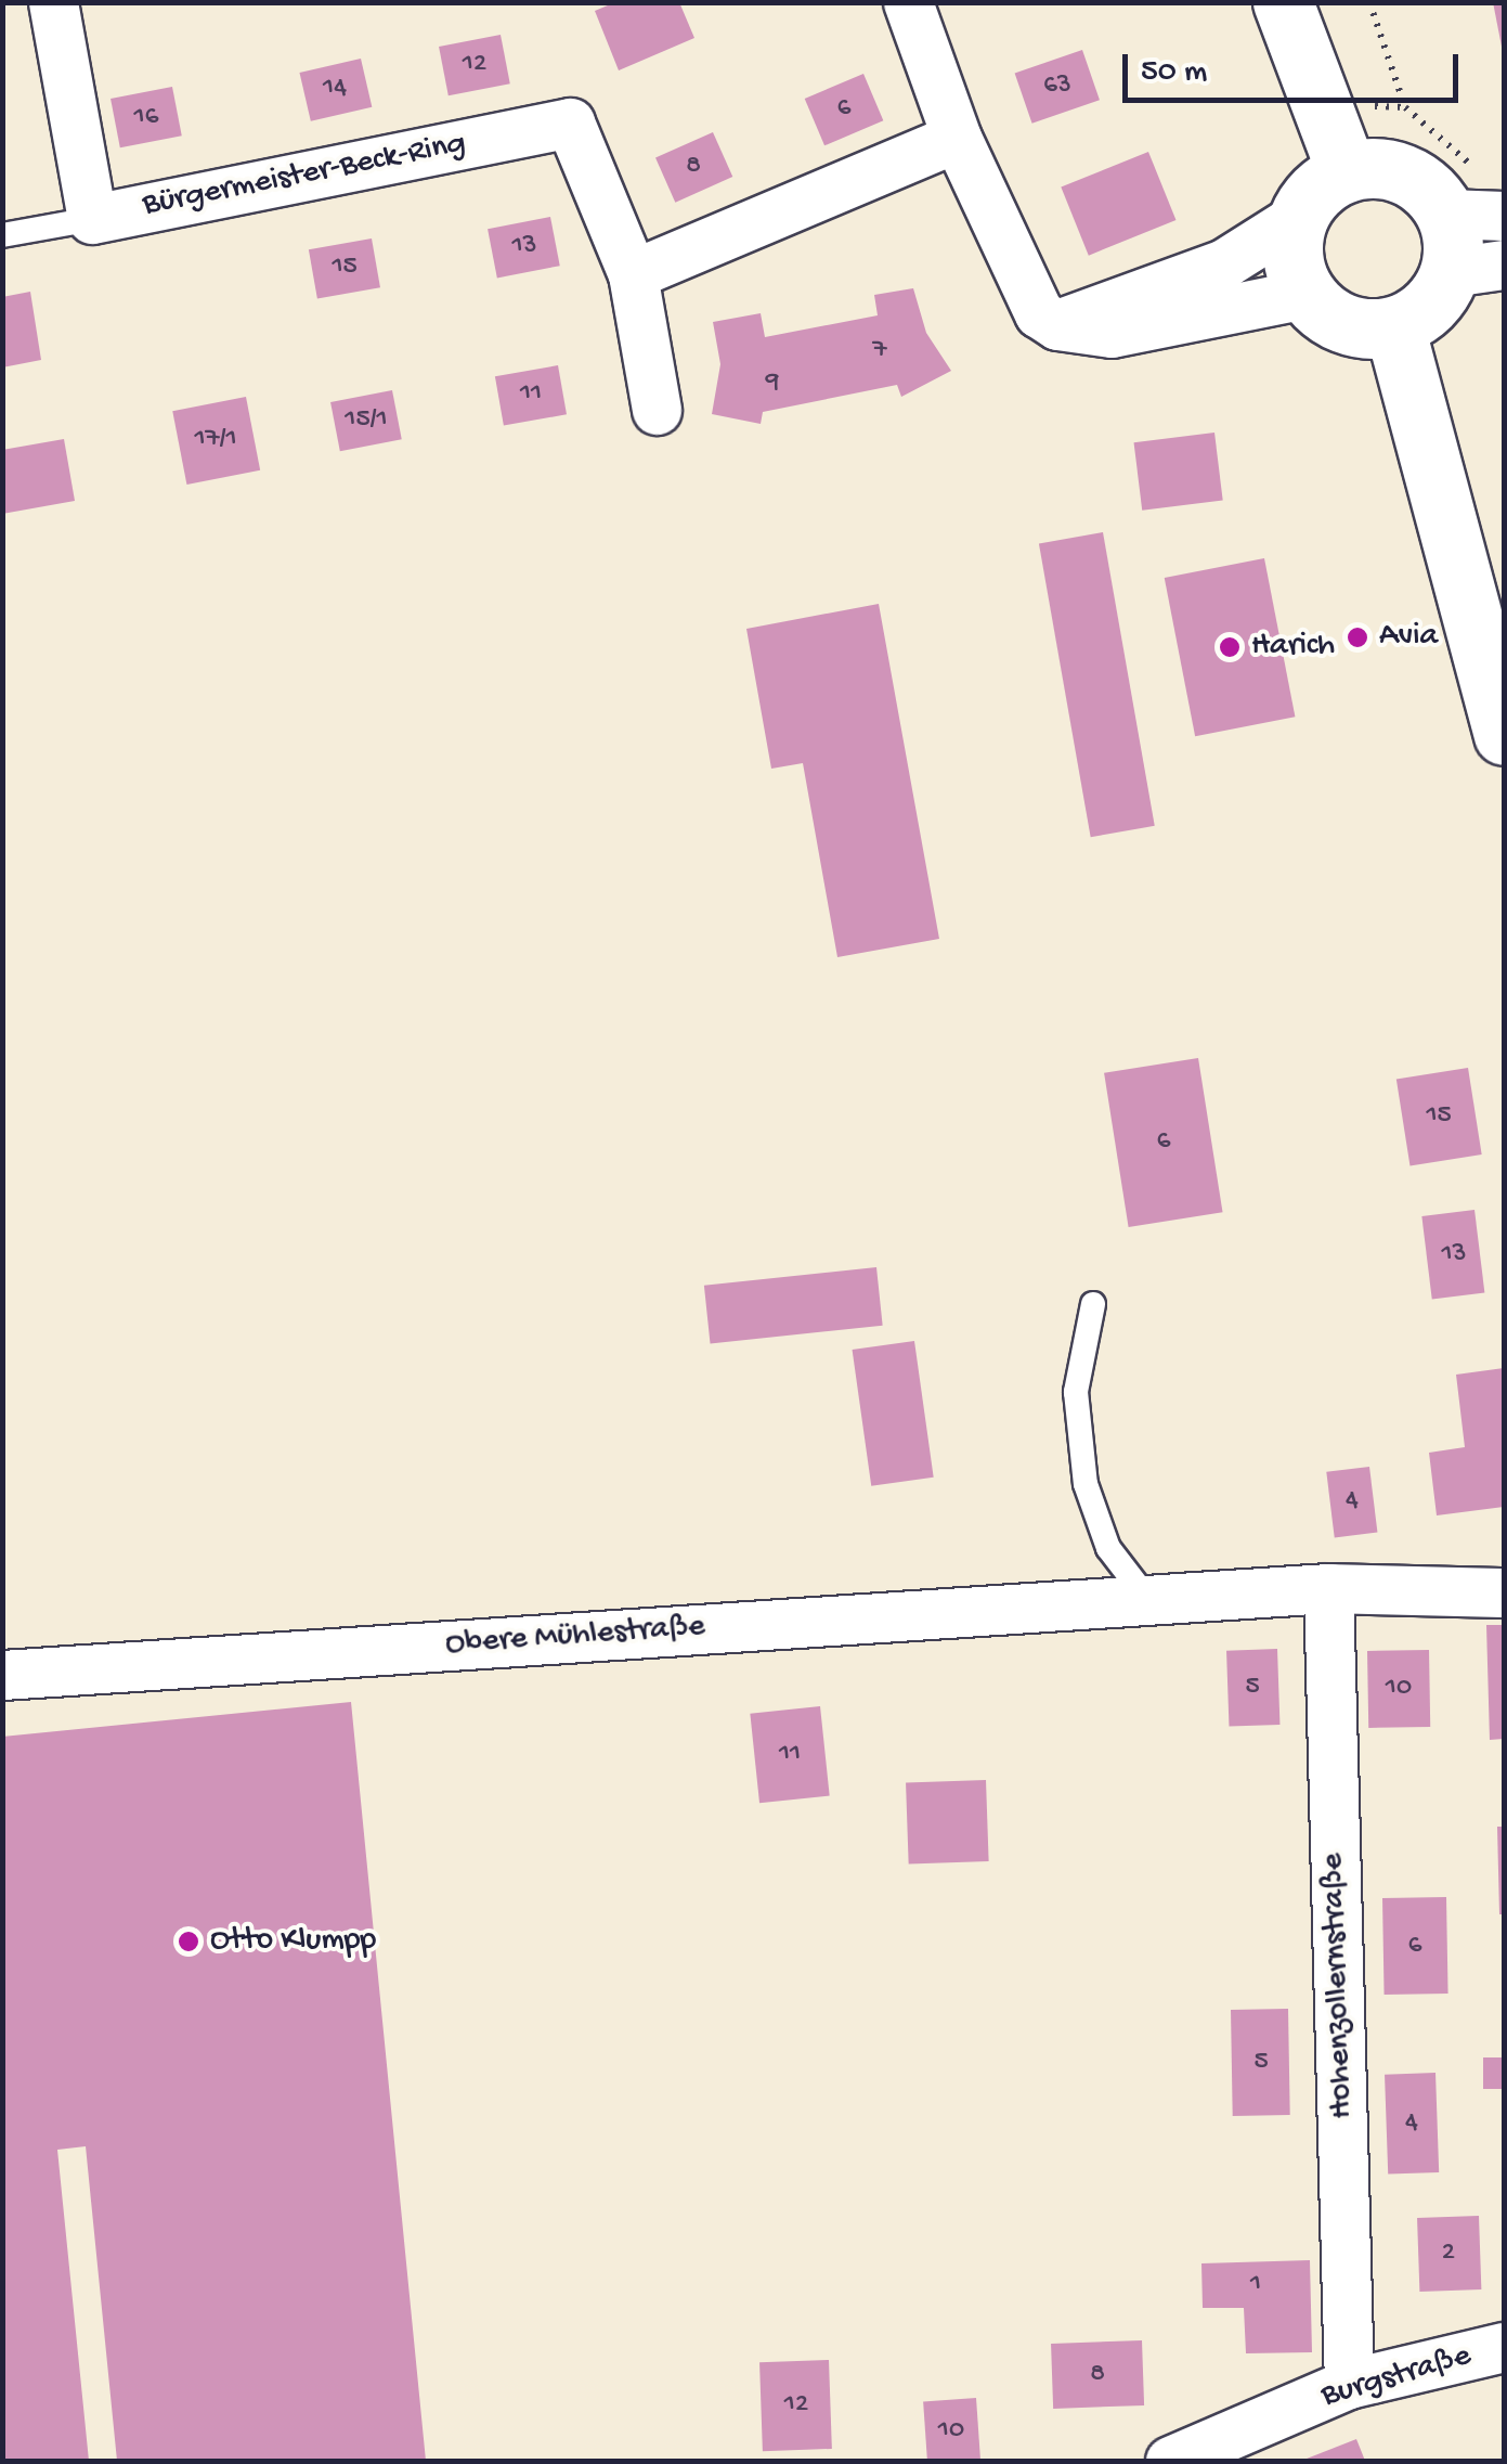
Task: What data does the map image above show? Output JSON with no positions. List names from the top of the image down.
{
  "streets": {
    "street": [
      "Bürgermeister-Beck-Ring",
      "Obere Mühlestraße",
      "Hohenzollernstraße",
      "Burgstraße"
    ]
  },
  "crossings": [
    ["Obere Mühlestraße", "Hohenzollernstraße"],
    ["Hohenzollernstraße", "Burgstraße"]
  ],
  "places": ["Avia", "Harich", "Otto Klumpp"],
  "house_numbers": [
    "12",
    "63",
    "14",
    "6",
    "16",
    "8",
    "13",
    "15",
    "7",
    "9",
    "11",
    "15/1",
    "17/1",
    "15",
    "6",
    "13",
    "4",
    "5",
    "10",
    "11",
    "6",
    "5",
    "4",
    "2",
    "1",
    "8",
    "12",
    "10"
  ],
  "scale_bar": "50 m"
}
